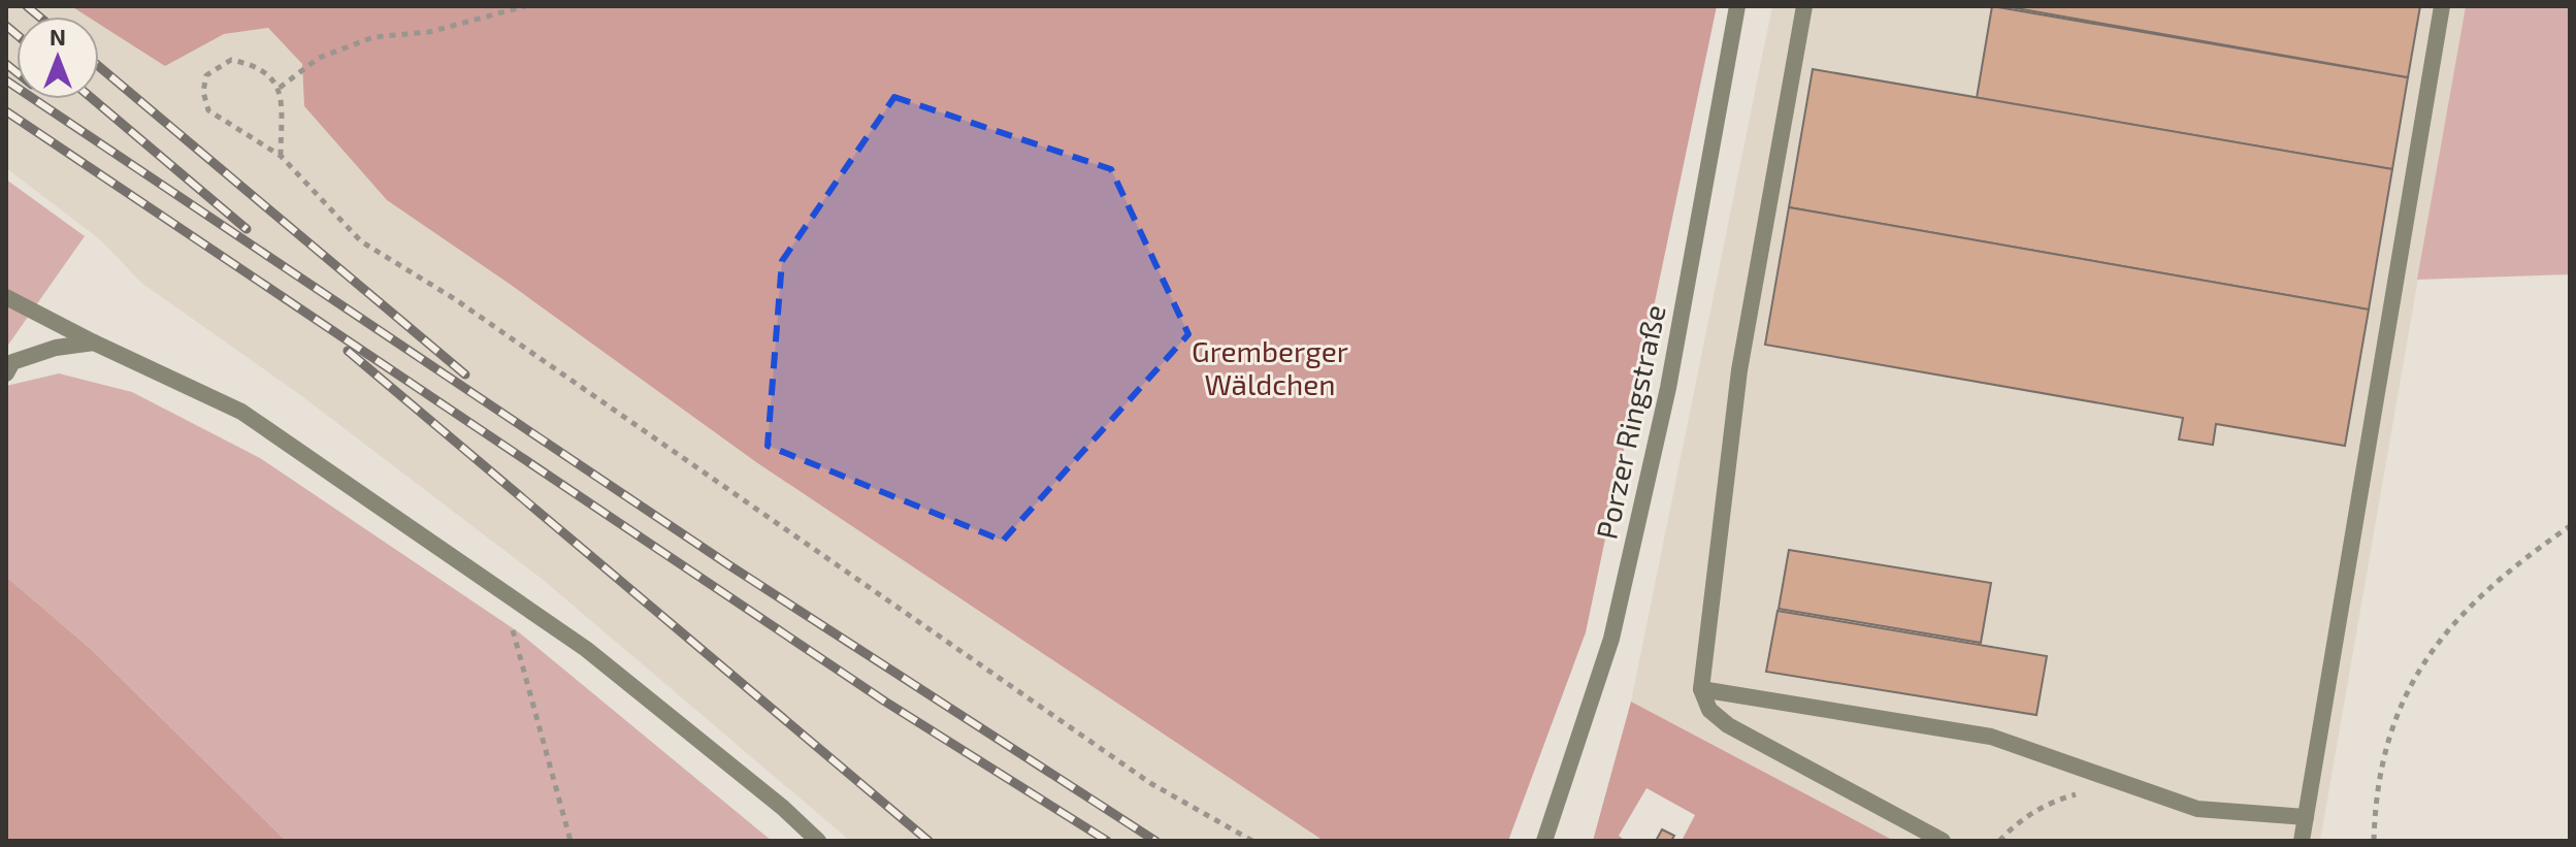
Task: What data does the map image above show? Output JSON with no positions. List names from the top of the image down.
{
  "streets": {
    "street": ["Porzer Ringstraße"]
  },
  "parks": ["Gremberger Wäldchen"],
  "north": "top"
}
